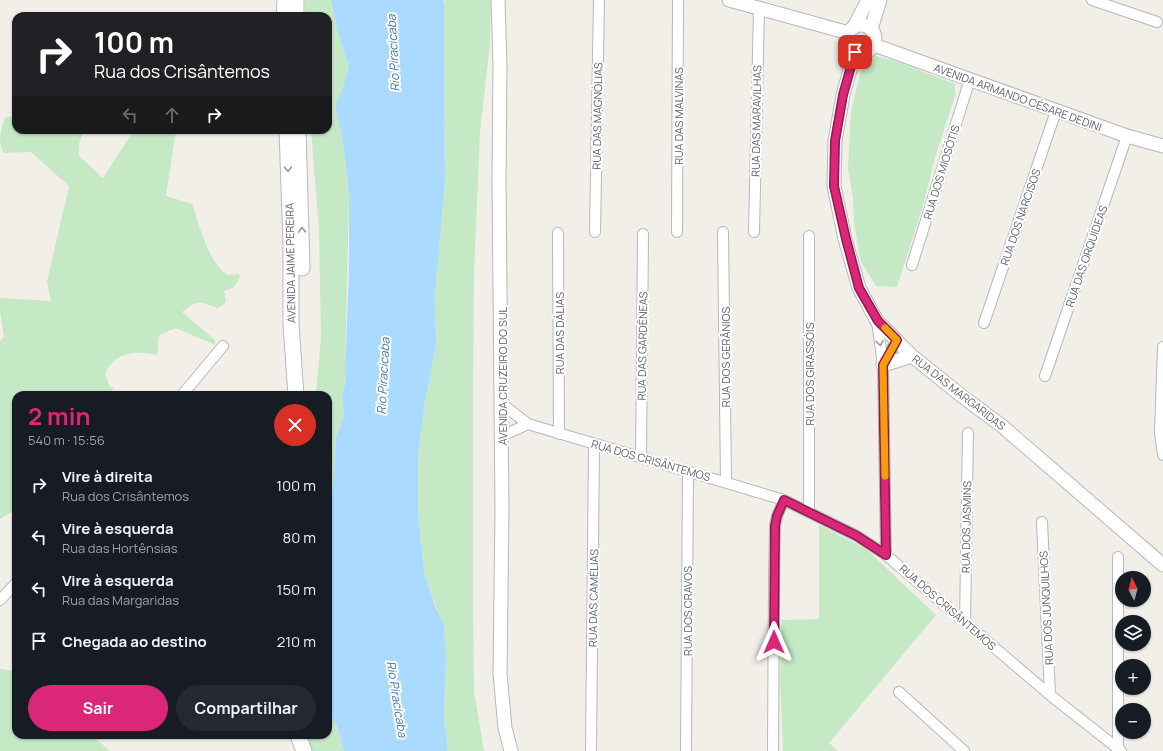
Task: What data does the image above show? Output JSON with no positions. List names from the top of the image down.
{
  "streets": {
    "main road": ["AVENIDA JAIME PEREIRA"],
    "street": [
      "AVENIDA ARMANDO CÉSARE DEDINI",
      "RUA DAS MAGNÓLIAS",
      "RUA DAS MALVINAS",
      "RUA DAS MARAVILHAS",
      "RUA DOS MIOSÓTIS",
      "RUA DOS NARCISOS",
      "RUA DAS ORQUÍDEAS",
      "RUA DAS DÁLIAS",
      "RUA DAS GARDÊNEAS",
      "RUA DOS GERÂNIOS",
      "RUA DOS GIRASSÓIS",
      "AVENIDA CRUZEIRO DO SUL",
      "RUA DAS MARGARIDAS",
      "RUA DOS CRISÂNTEMOS",
      "RUA DOS JASMINS",
      "RUA DAS CAMÉLIAS",
      "RUA DOS JUNQUILHOS",
      "RUA DOS CRAVOS"
    ]
  },
  "crossings": [
    ["AVENIDA ARMANDO CÉSARE DEDINI", "RUA DOS MIOSÓTIS"],
    ["AVENIDA ARMANDO CÉSARE DEDINI", "RUA DOS NARCISOS"],
    ["AVENIDA ARMANDO CÉSARE DEDINI", "RUA DAS ORQUÍDEAS"],
    ["AVENIDA ARMANDO CÉSARE DEDINI", "RUA DAS MARGARIDAS"],
    ["RUA DAS DÁLIAS", "RUA DOS CRISÂNTEMOS"],
    ["RUA DAS GARDÊNEAS", "RUA DOS CRISÂNTEMOS"],
    ["RUA DOS GERÂNIOS", "RUA DOS CRISÂNTEMOS"],
    ["RUA DOS GIRASSÓIS", "RUA DOS CRISÂNTEMOS"],
    ["AVENIDA CRUZEIRO DO SUL", "RUA DOS CRISÂNTEMOS"],
    ["RUA DOS CRISÂNTEMOS", "RUA DOS JASMINS"],
    ["RUA DOS CRISÂNTEMOS", "RUA DAS CAMÉLIAS"],
    ["RUA DOS CRISÂNTEMOS", "RUA DOS JUNQUILHOS"],
    ["RUA DOS CRISÂNTEMOS", "RUA DOS CRAVOS"]
  ],
  "water": ["Rio Piracicaba"],
  "north": "top",
  "page": {
    "turn": ["100 m", "Rua dos Crisântemos"],
    "heading": ["2 min", "540 m · 15:56"],
    "list": [
      {
        "name": "Vire à direita",
        "note": "Rua dos Crisântemos",
        "value": "100 m"
      },
      {
        "name": "Vire à esquerda",
        "note": "Rua das Hortênsias",
        "value": "80 m"
      },
      {
        "name": "Vire à esquerda",
        "note": "Rua das Margaridas",
        "value": "150 m"
      },
      {
        "name": "Chegada ao destino",
        "value": "210 m"
      }
    ],
    "map_buttons": ["+", "−"],
    "buttons": ["Sair", "Compartilhar"]
  }
}
